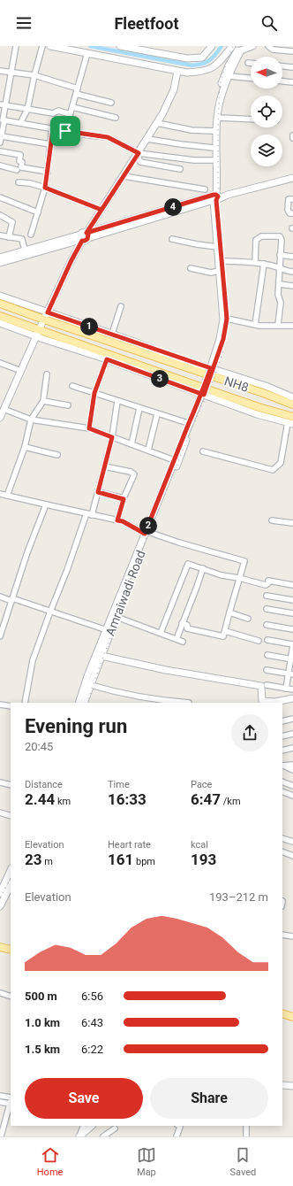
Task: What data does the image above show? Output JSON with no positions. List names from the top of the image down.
{
  "streets": {
    "main road": ["NH8"],
    "street": ["Amraiwadi Road"]
  },
  "north": "left",
  "page": {
    "header": "Fleetfoot",
    "pins": [
      "4",
      "1",
      "3",
      "2"
    ],
    "heading": ["Evening run", "20:45"],
    "stats": [
      ["Distance", "2.44 km"],
      ["Time", "16:33"],
      ["Pace", "6:47 /km"],
      ["Elevation", "23 m"],
      ["Heart rate", "161 bpm"],
      ["kcal", "193"]
    ],
    "chart": ["Elevation", "193–212 m"],
    "list": [
      {
        "name": "500 m",
        "note": "6:56"
      },
      {
        "name": "1.0 km",
        "note": "6:43"
      },
      {
        "name": "1.5 km",
        "note": "6:22"
      }
    ],
    "buttons": ["Save", "Share"],
    "tabs": ["Home", "Map", "Saved"]
  }
}
